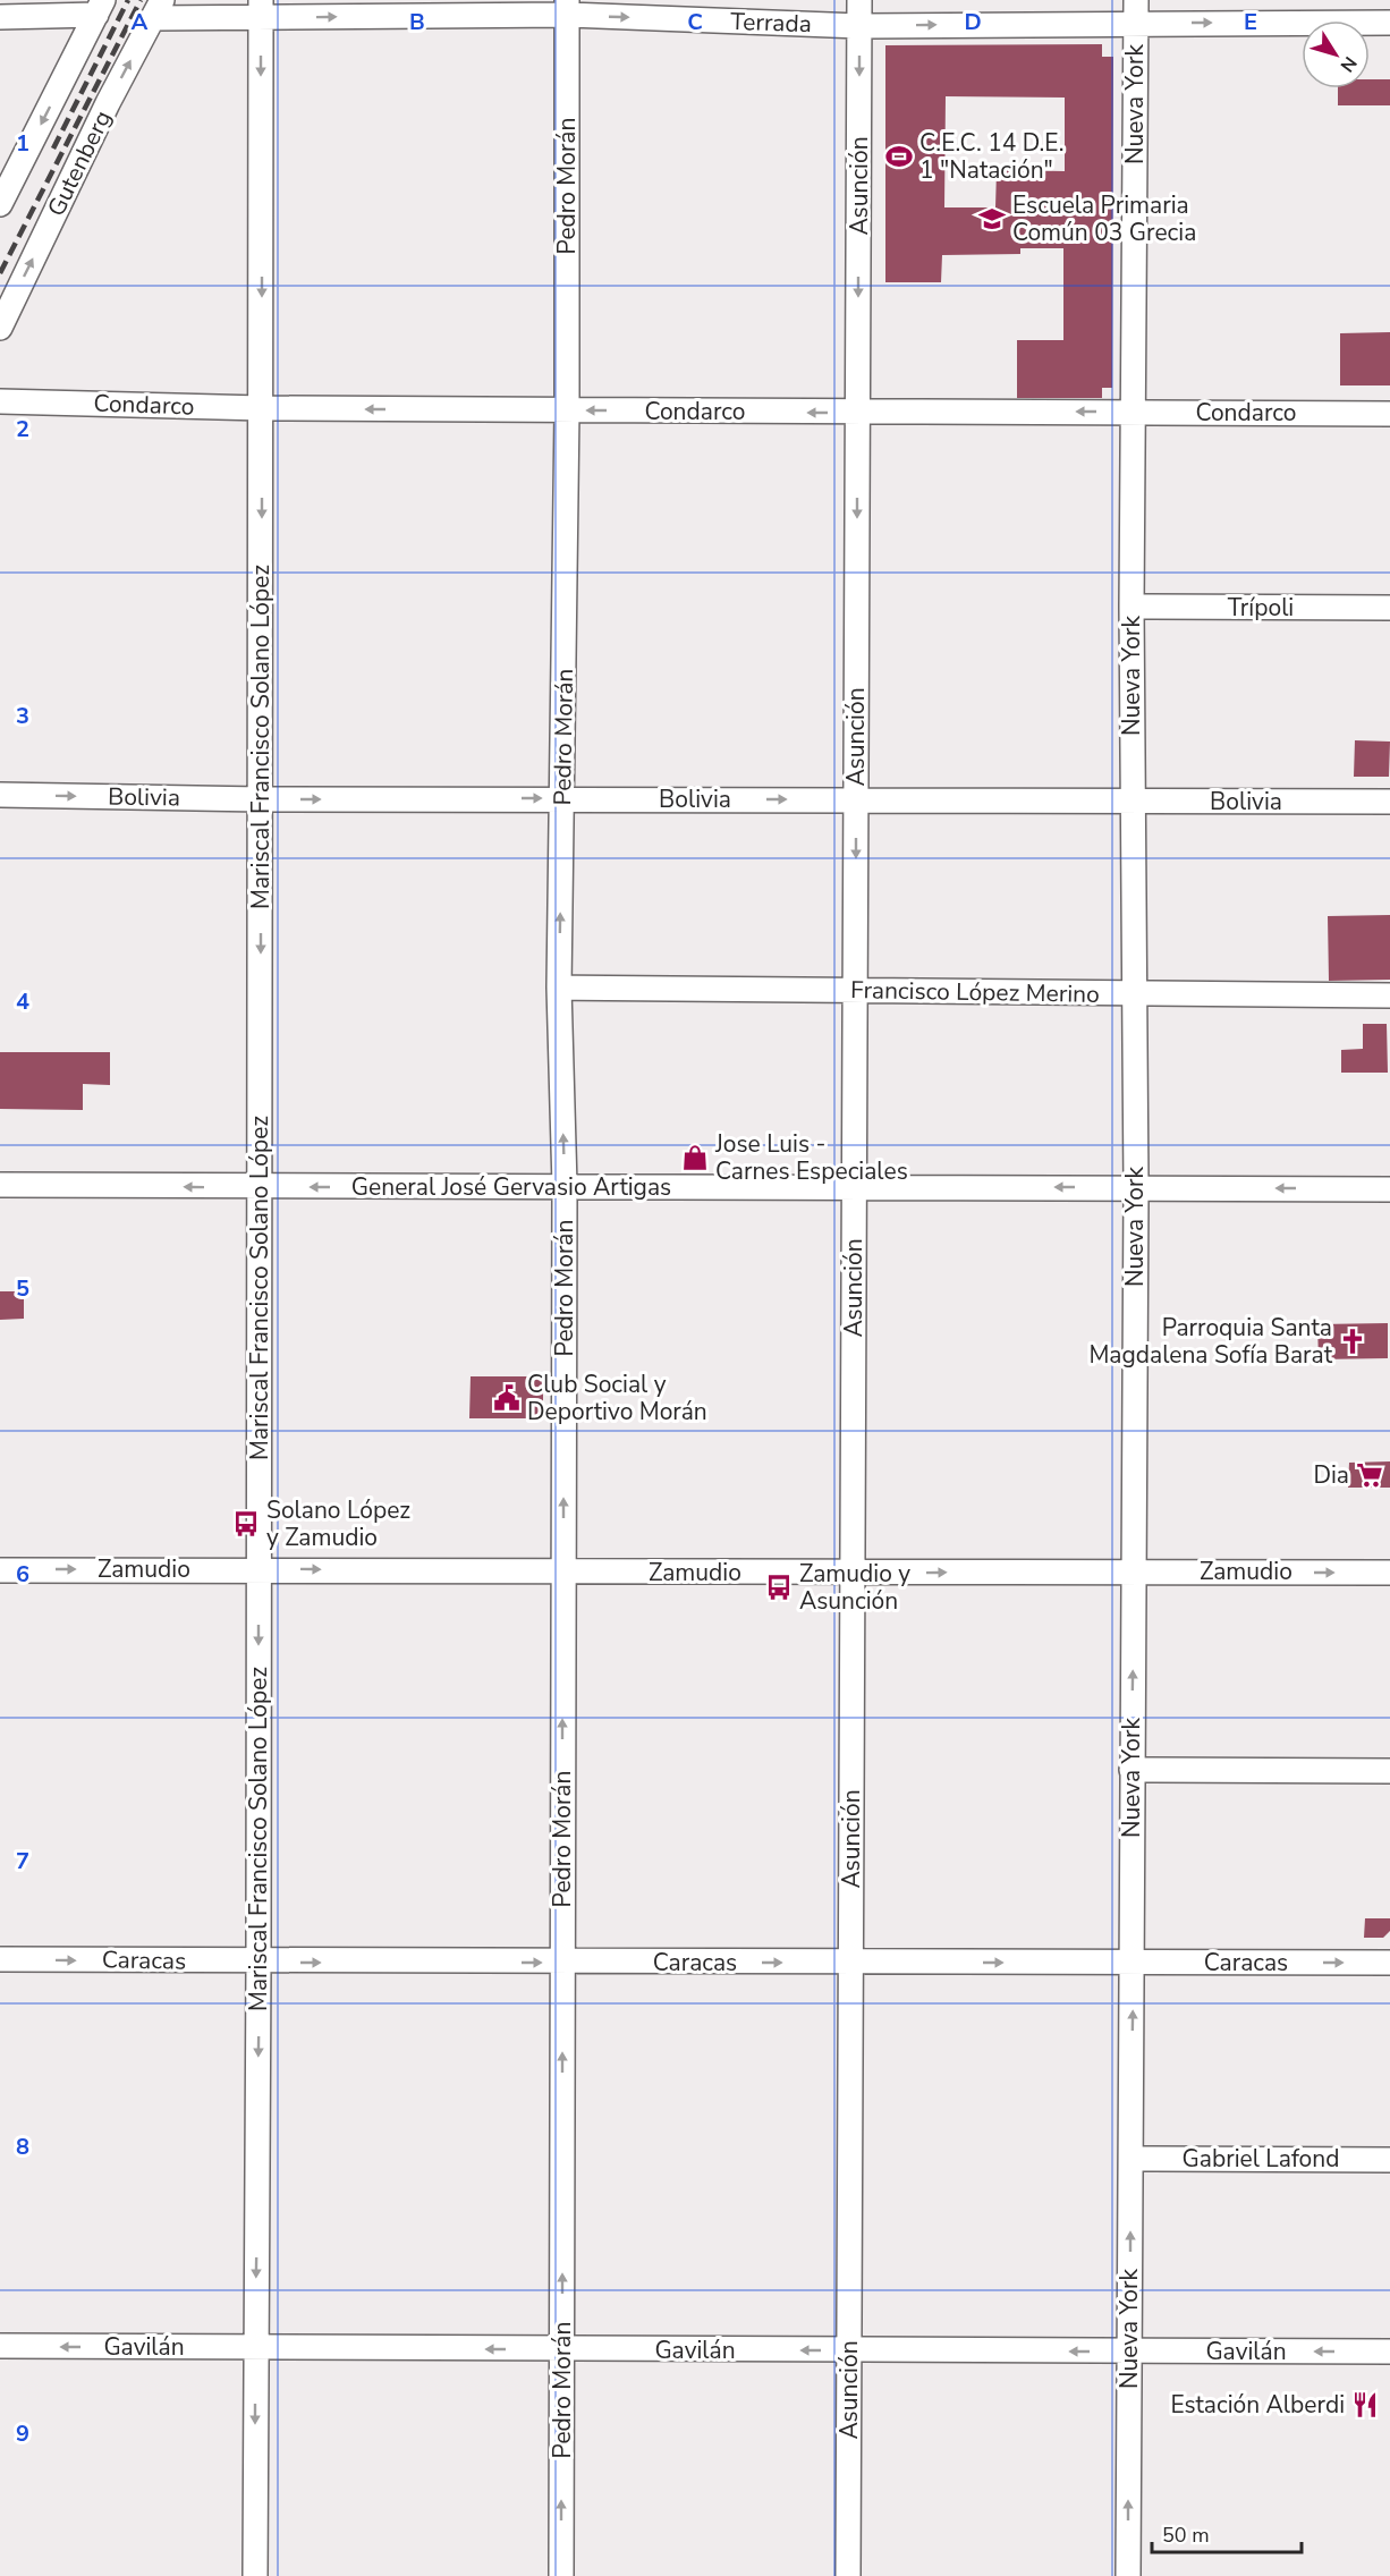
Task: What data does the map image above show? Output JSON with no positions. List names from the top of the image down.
{
  "streets": {
    "street": [
      "Terrada",
      "Nueva York",
      "Gutenberg",
      "Pedro Morán",
      "Asunción",
      "Condarco",
      "Trípoli",
      "Mariscal Francisco Solano López",
      "Bolivia",
      "Francisco López Merino",
      "General José Gervasio Artigas",
      "Zamudio",
      "Caracas",
      "Gabriel Lafond",
      "Gavilán"
    ]
  },
  "crossings": [
    ["Terrada", "Nueva York"],
    ["Terrada", "Gutenberg"],
    ["Terrada", "Pedro Morán"],
    ["Terrada", "Asunción"],
    ["Terrada", "Mariscal Francisco Solano López"],
    ["Nueva York", "Condarco"],
    ["Nueva York", "Trípoli"],
    ["Nueva York", "Bolivia"],
    ["Nueva York", "Francisco López Merino"],
    ["Nueva York", "General José Gervasio Artigas"],
    ["Nueva York", "Zamudio"],
    ["Nueva York", "Caracas"],
    ["Nueva York", "Gabriel Lafond"],
    ["Nueva York", "Gavilán"],
    ["Pedro Morán", "Condarco"],
    ["Pedro Morán", "Bolivia"],
    ["Pedro Morán", "Francisco López Merino"],
    ["Pedro Morán", "General José Gervasio Artigas"],
    ["Pedro Morán", "Zamudio"],
    ["Pedro Morán", "Caracas"],
    ["Pedro Morán", "Gavilán"],
    ["Asunción", "Condarco"],
    ["Asunción", "Bolivia"],
    ["Asunción", "Francisco López Merino"],
    ["Asunción", "General José Gervasio Artigas"],
    ["Asunción", "Zamudio"],
    ["Asunción", "Caracas"],
    ["Asunción", "Gavilán"],
    ["Condarco", "Mariscal Francisco Solano López"],
    ["Mariscal Francisco Solano López", "Bolivia"],
    ["Mariscal Francisco Solano López", "General José Gervasio Artigas"],
    ["Mariscal Francisco Solano López", "Zamudio"],
    ["Mariscal Francisco Solano López", "Caracas"],
    ["Mariscal Francisco Solano López", "Gavilán"]
  ],
  "one_way": [
    "Terrada",
    "Pedro Morán",
    "Asunción",
    "Condarco",
    "Mariscal Francisco Solano López",
    "Bolivia",
    "General José Gervasio Artigas",
    "Zamudio",
    "Caracas",
    "Gavilán"
  ],
  "places": {
    "sports": ["C.E.C. 14 D.E. 1 \"Natación\""],
    "school or university": ["Escuela Primaria Común 03 Grecia"],
    "shop": ["Jose Luis - Carnes Especiales"],
    "church": ["Parroquia Santa Magdalena Sofía Barat"],
    "public building": ["Club Social y Deportivo Morán"],
    "supermarket": ["Dia"],
    "bus stop": ["Solano López y Zamudio", "Zamudio y Asunción"],
    "restaurant": ["Estación Alberdi"]
  },
  "scale_bar": "50 m",
  "north": "bottom right",
  "grid": {
    "columns": [
      "A",
      "B",
      "C",
      "D",
      "E"
    ],
    "rows": [
      "1",
      "2",
      "3",
      "4",
      "5",
      "6",
      "7",
      "8",
      "9"
    ]
  }
}
